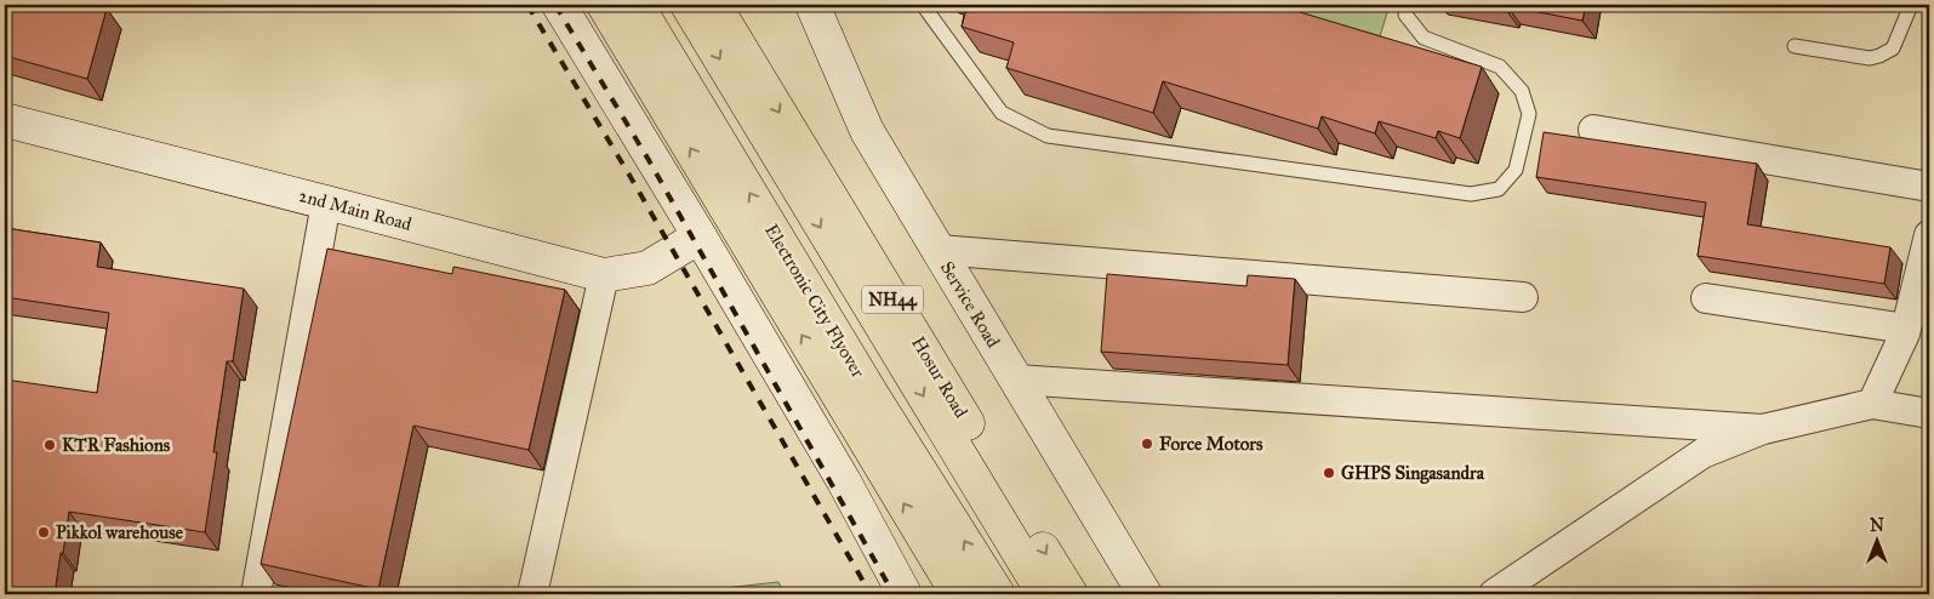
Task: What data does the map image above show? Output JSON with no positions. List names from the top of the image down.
{
  "streets": {
    "highway": ["NH44", "Electronic City Flyover", "Hosur Road"],
    "street": ["2nd Main Road", "Service Road"]
  },
  "places": [
    "Force Motors",
    "KTR Fashions",
    "GHPS Singasandra",
    "Pikkol warehouse"
  ],
  "north": "top"
}
